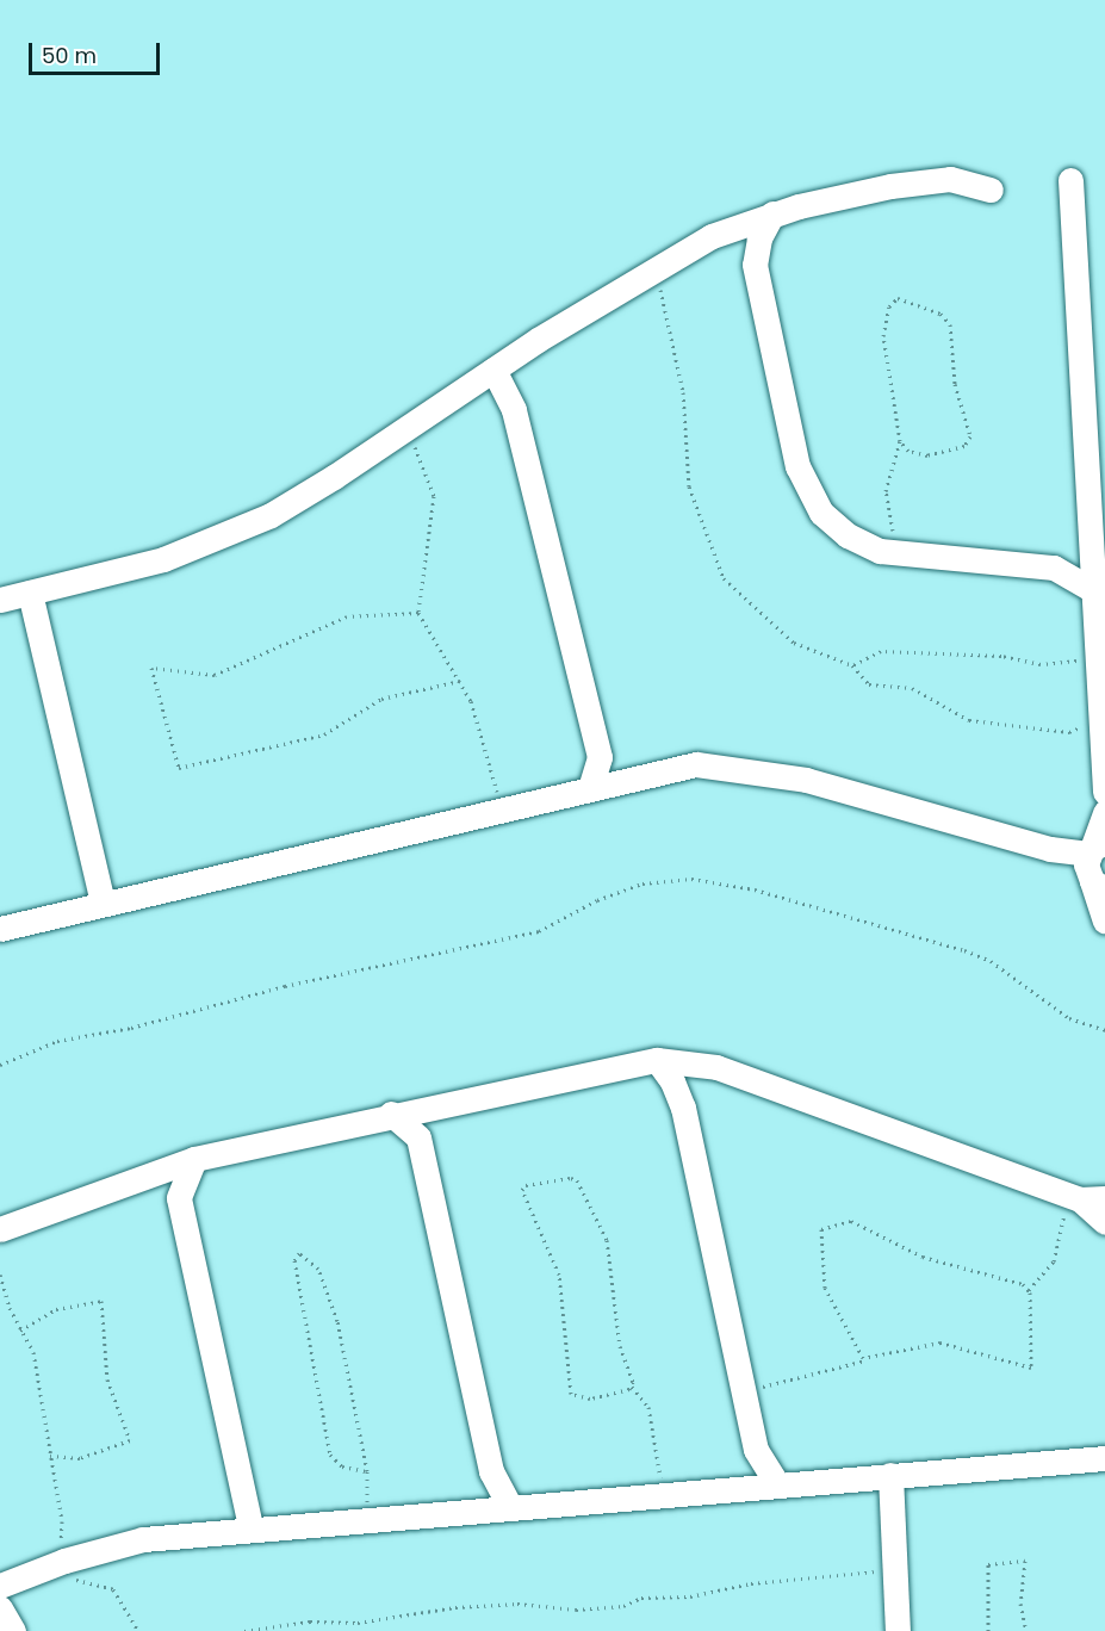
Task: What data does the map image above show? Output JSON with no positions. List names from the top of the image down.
{
  "scale_bar": "50 m"
}
